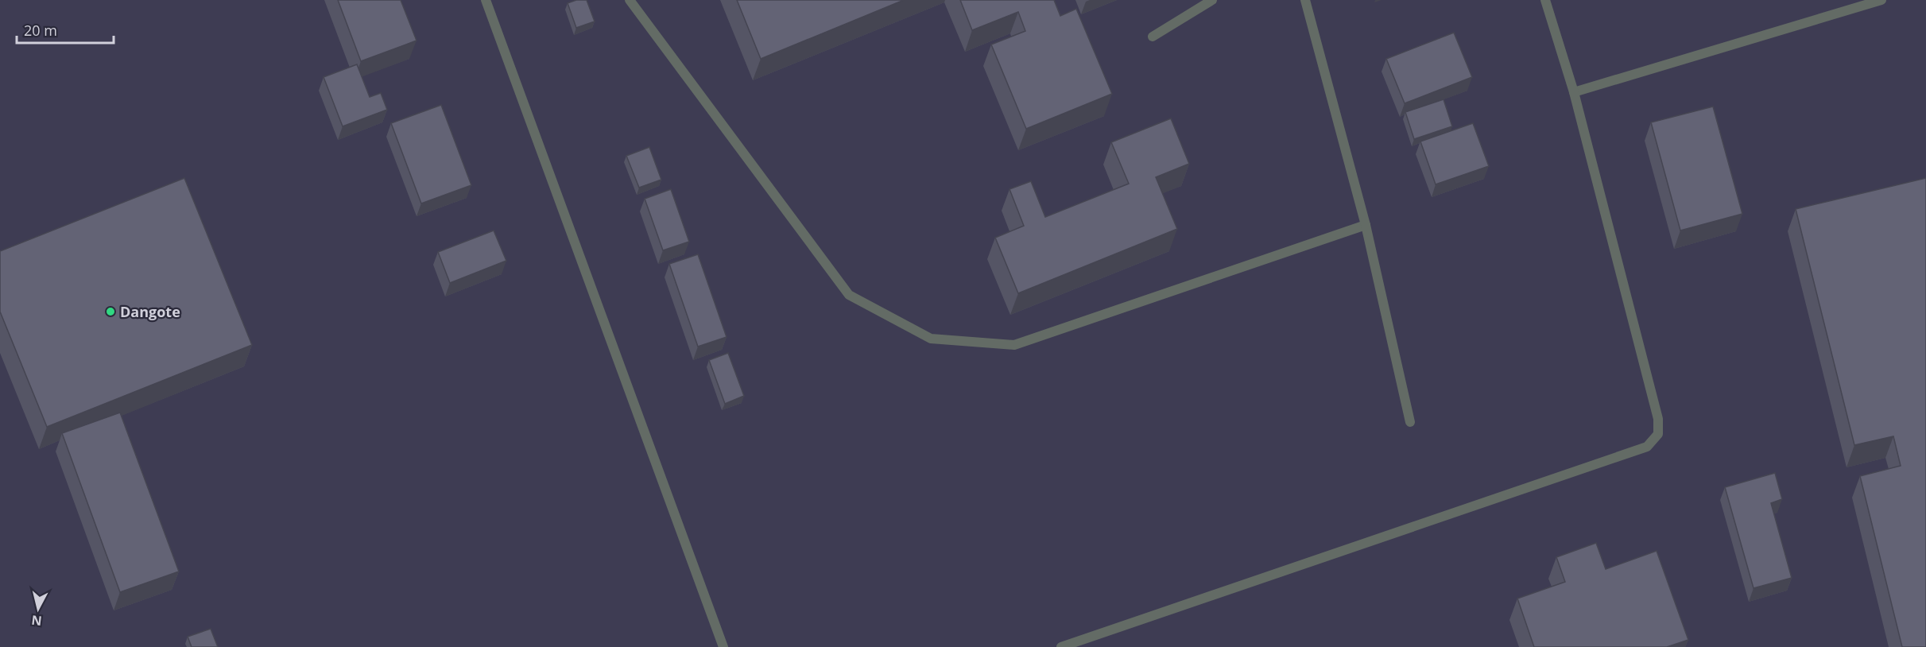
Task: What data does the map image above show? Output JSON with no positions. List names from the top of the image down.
{
  "places": ["Dangote"],
  "scale_bar": "20 m",
  "north": "bottom"
}
